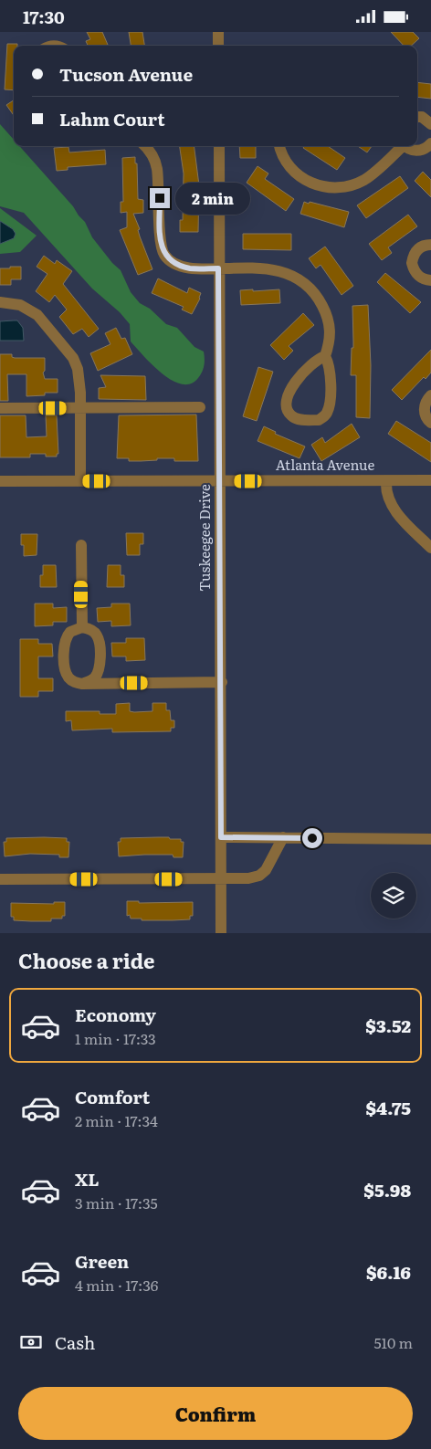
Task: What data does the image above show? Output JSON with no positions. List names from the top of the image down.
{
  "streets": {
    "street": ["Atlanta Avenue", "Tuskeegee Drive"]
  },
  "crossings": [
    ["Atlanta Avenue", "Tuskeegee Drive"]
  ],
  "page": {
    "status": "17:30",
    "banner": ["Tucson Avenue", "Lahm Court"],
    "bubble": "2 min",
    "heading": "Choose a ride",
    "list": [
      {
        "name": "Economy",
        "note": "1 min · 17:33",
        "value": "$3.52"
      },
      {
        "name": "Comfort",
        "note": "2 min · 17:34",
        "value": "$4.75"
      },
      {
        "name": "XL",
        "note": "3 min · 17:35",
        "value": "$5.98"
      },
      {
        "name": "Green",
        "note": "4 min · 17:36",
        "value": "$6.16"
      }
    ],
    "pay": ["Cash", "510 m"],
    "buttons": "Confirm"
  }
}
